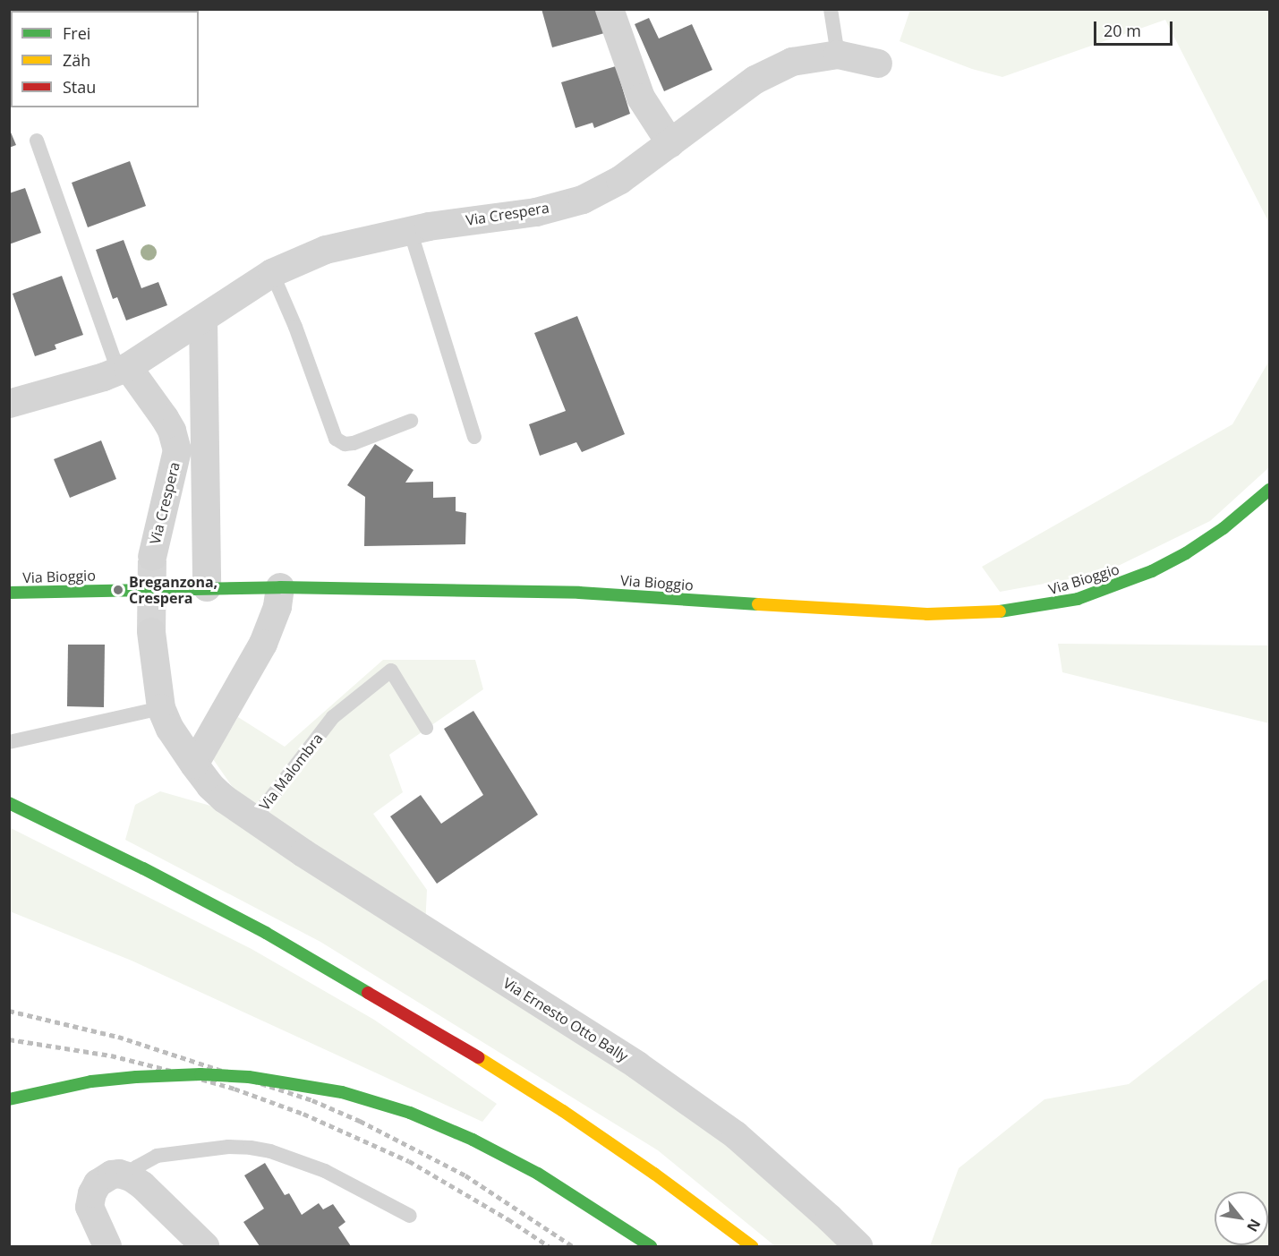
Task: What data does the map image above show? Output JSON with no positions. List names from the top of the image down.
{
  "streets": {
    "main road": ["Via Bioggio"],
    "street": ["Via Crespera", "Via Malombra", "Via Ernesto Otto Bally"]
  },
  "crossings": [
    ["Via Malombra", "Via Ernesto Otto Bally"]
  ],
  "places": ["Breganzona, Crespera"],
  "legend": ["Frei", "Zäh", "Stau"],
  "scale_bar": "20 m",
  "north": "bottom right"
}
